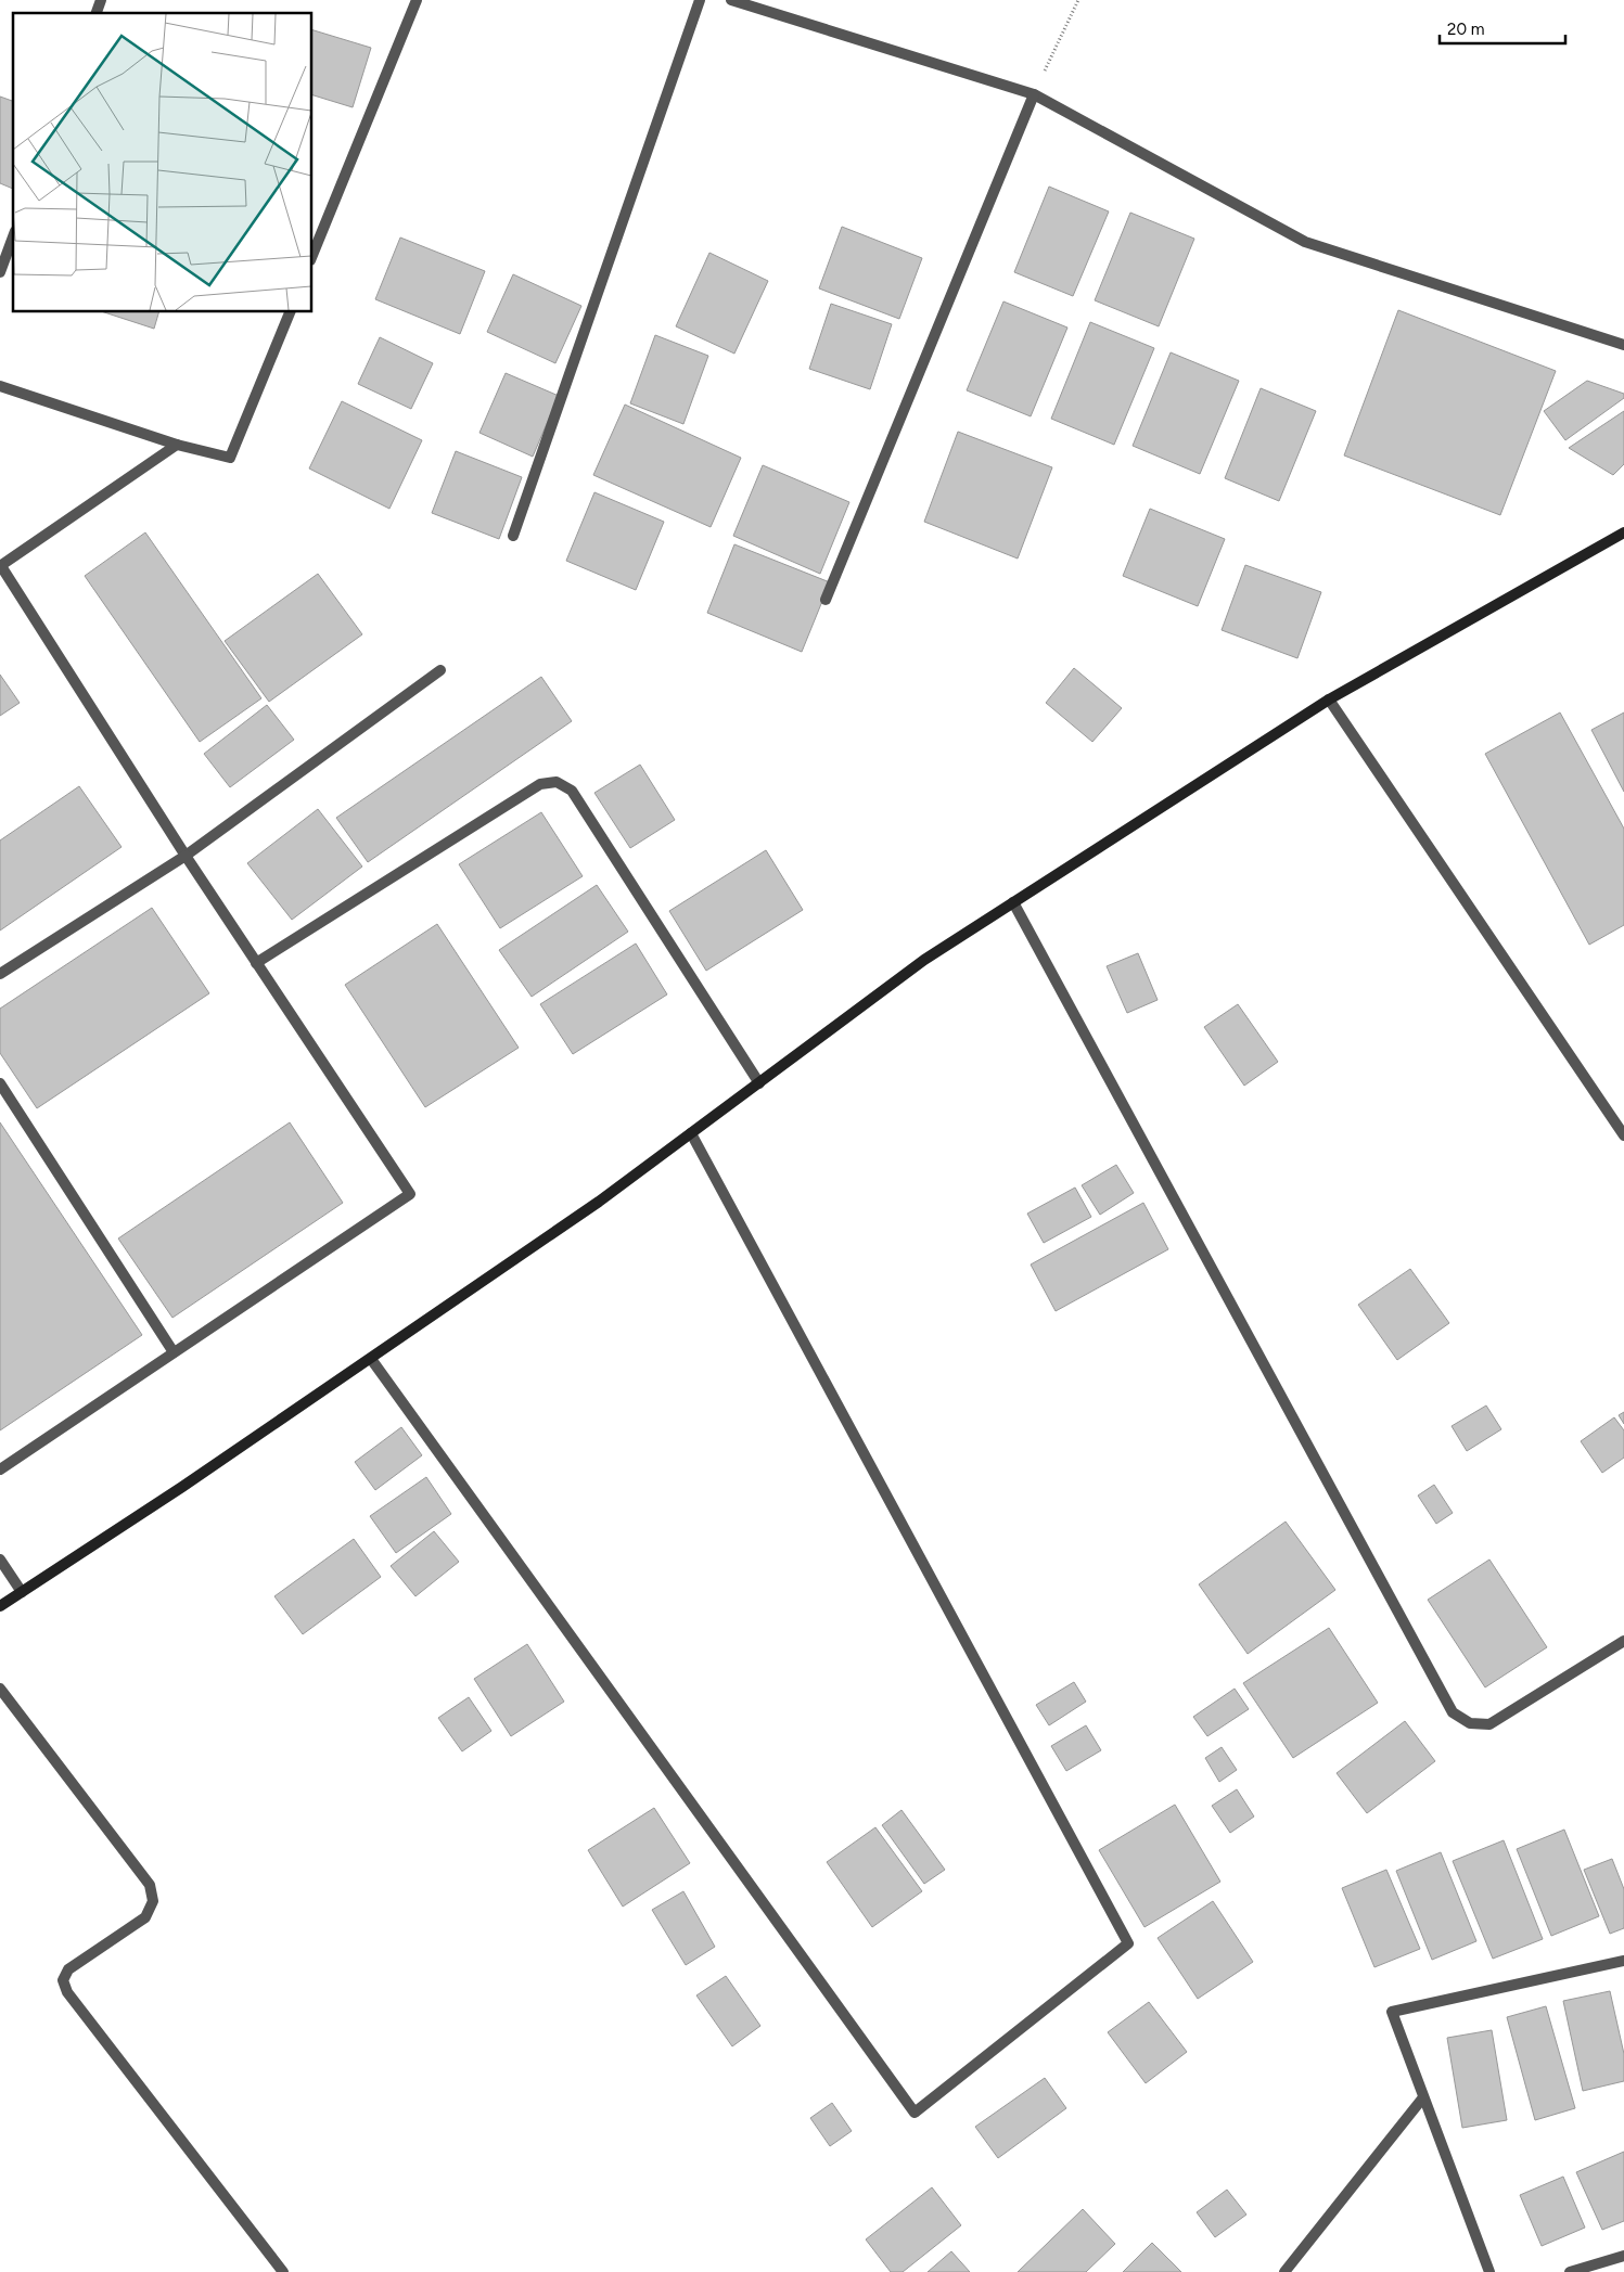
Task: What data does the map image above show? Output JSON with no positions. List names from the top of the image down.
{
  "scale_bar": "20 m"
}
